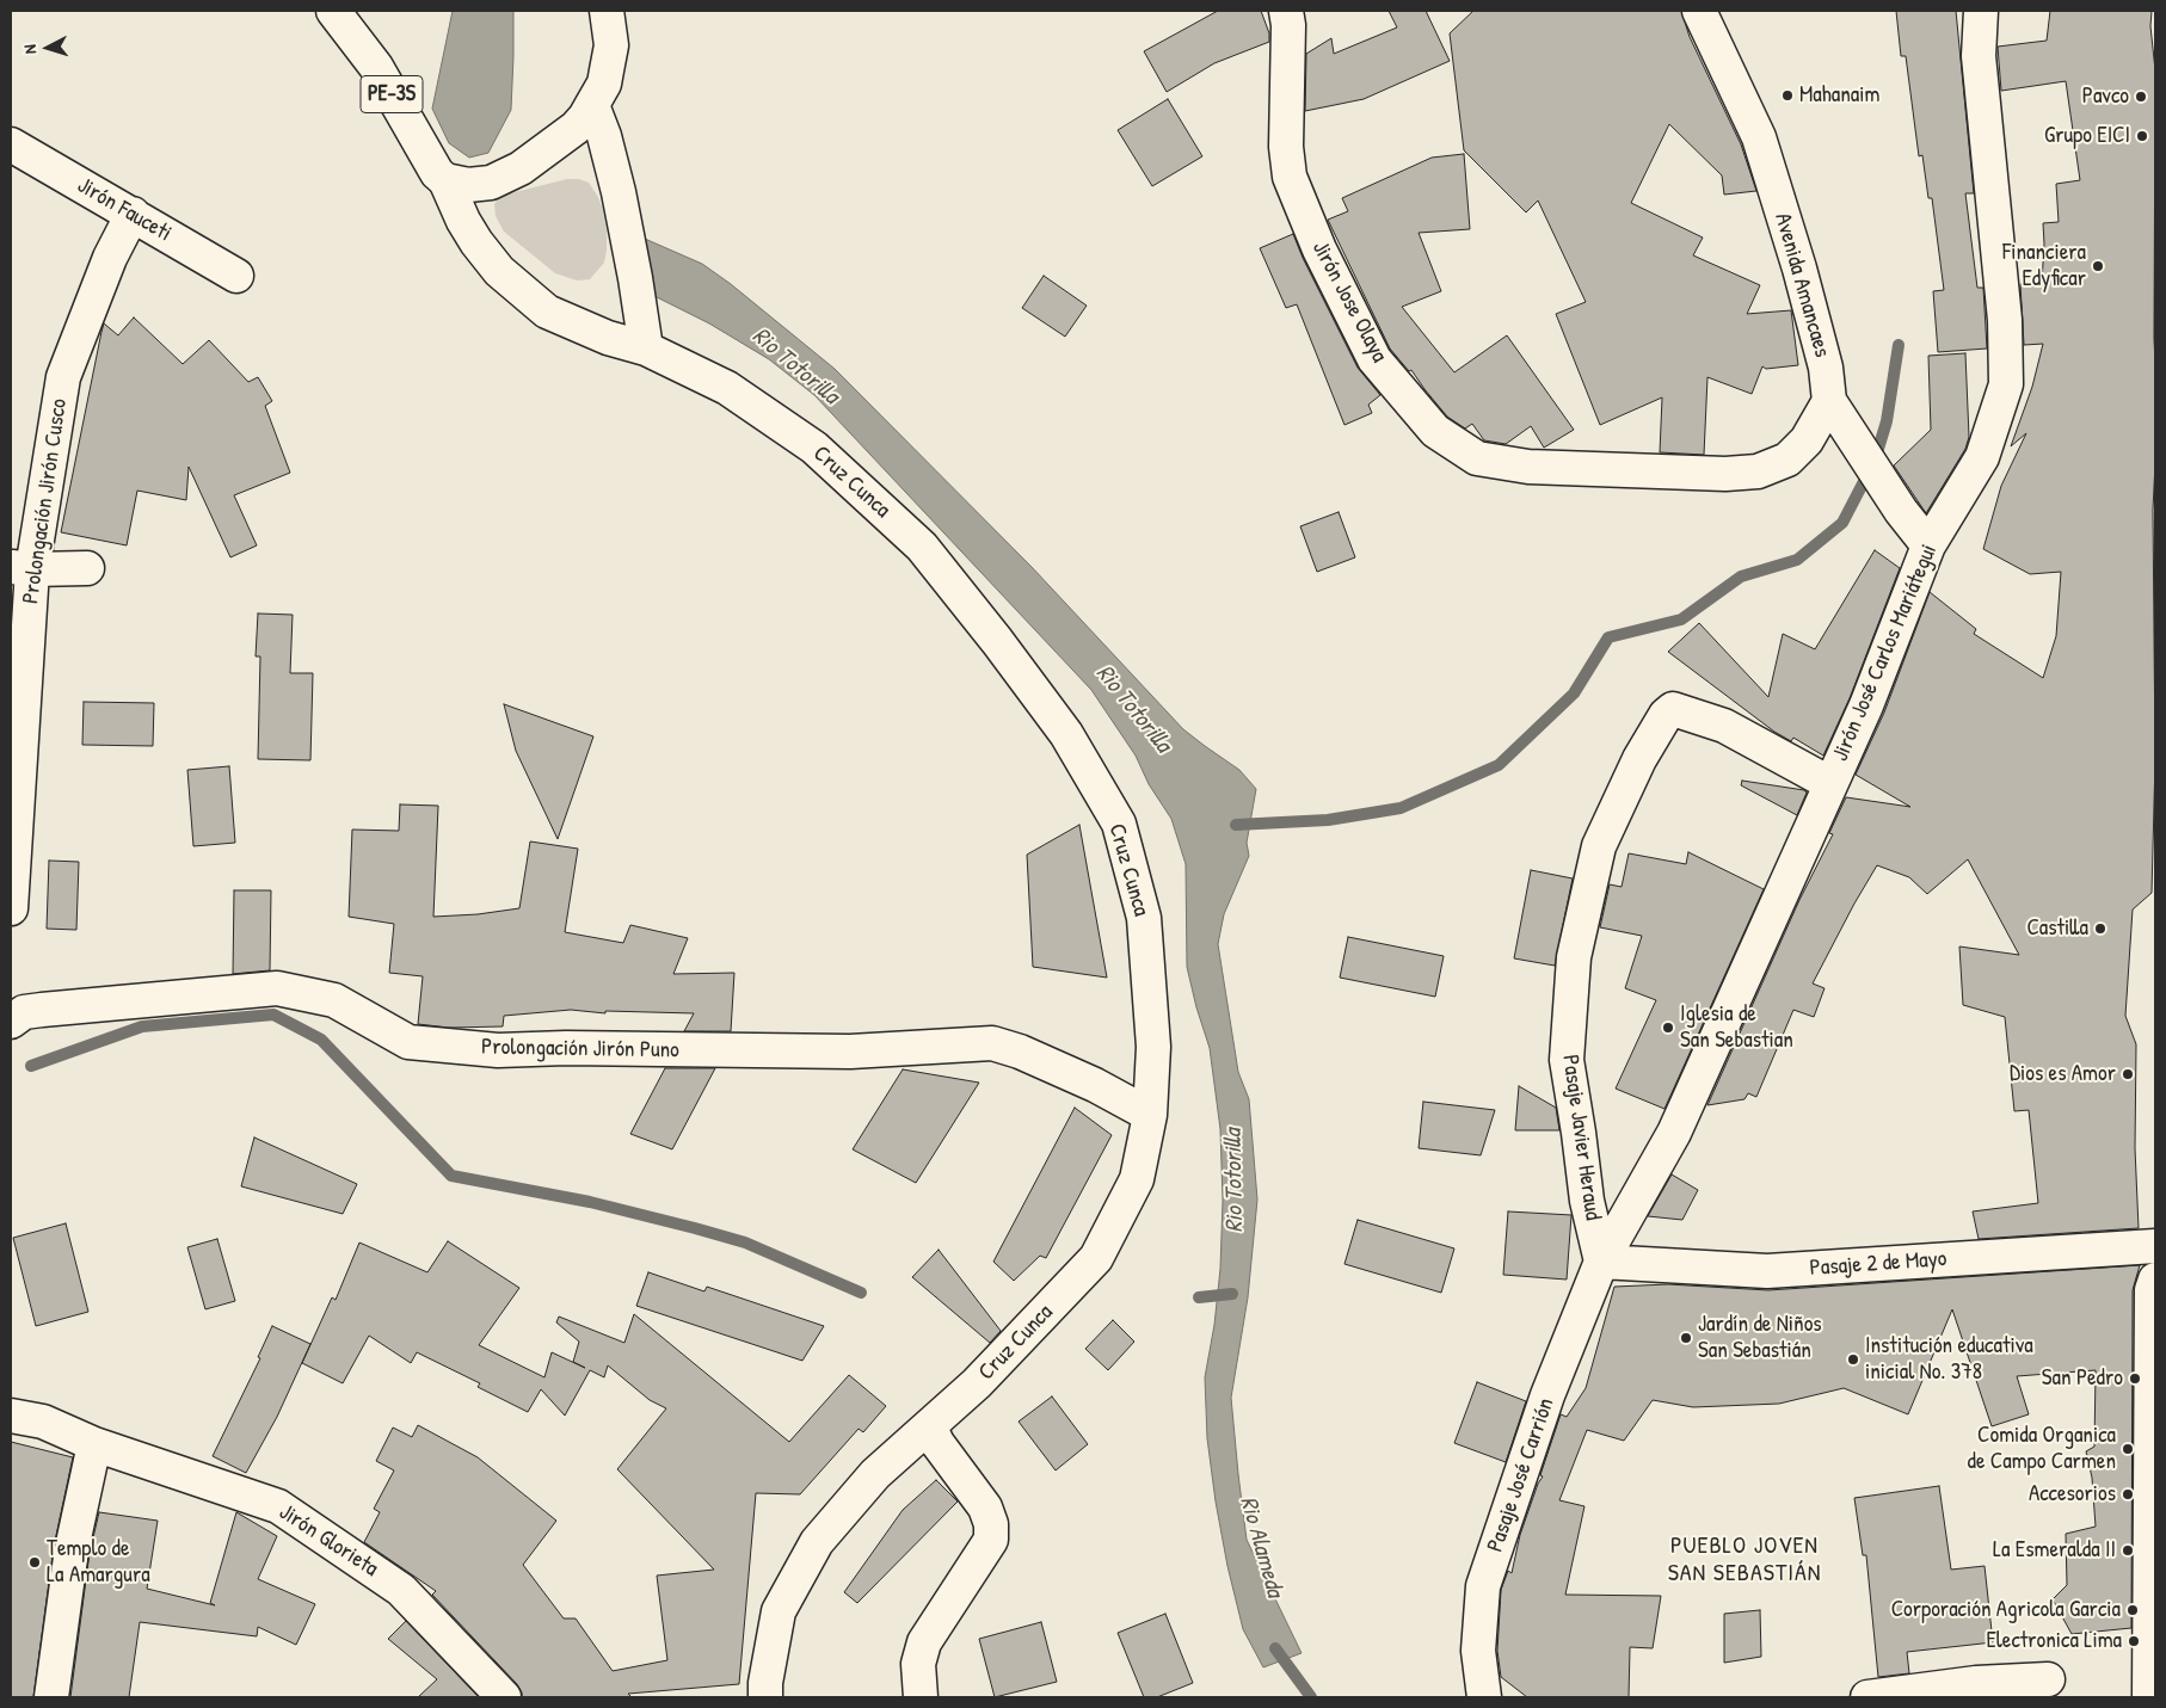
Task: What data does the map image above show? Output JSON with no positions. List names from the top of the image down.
{
  "streets": {
    "main road": [
      "PE-3S",
      "Jirón Fauceti",
      "Avenida Amancaes",
      "Jirón Jose Olaya",
      "Cruz Cunca",
      "Prolongación Jirón Cusco",
      "Jirón José Carlos Mariátegui",
      "Prolongación Jirón Puno",
      "Pasaje Javier Heraud",
      "Pasaje 2 de Mayo",
      "Pasaje José Carrión",
      "Jirón Glorieta"
    ]
  },
  "crossings": [
    ["PE-3S", "Cruz Cunca"],
    ["Jirón Fauceti", "Prolongación Jirón Cusco"],
    ["Avenida Amancaes", "Jirón Jose Olaya"],
    ["Avenida Amancaes", "Jirón José Carlos Mariátegui"],
    ["Cruz Cunca", "Prolongación Jirón Puno"],
    ["Jirón José Carlos Mariátegui", "Pasaje Javier Heraud"],
    ["Jirón José Carlos Mariátegui", "Pasaje 2 de Mayo"],
    ["Jirón José Carlos Mariátegui", "Pasaje José Carrión"],
    ["Pasaje Javier Heraud", "Pasaje 2 de Mayo"],
    ["Pasaje Javier Heraud", "Pasaje José Carrión"],
    ["Pasaje 2 de Mayo", "Pasaje José Carrión"]
  ],
  "districts": ["PUEBLO JOVEN SAN SEBASTIÁN"],
  "water": ["Rio Totorilla", "Rio Alameda"],
  "places": [
    "Mahanaim",
    "Pavco",
    "Grupo EICI",
    "Financiera Edyficar",
    "Castilla",
    "Iglesia de San Sebastian",
    "Dios es Amor",
    "Jardín de Niños San Sebastián",
    "Institución educativa inicial No. 378",
    "San Pedro",
    "Comida Organica de Campo Carmen",
    "Accesorios",
    "La Esmeralda II",
    "Templo de La Amargura",
    "Corporación Agricola Garcia",
    "Electronica Lima"
  ],
  "north": "left"
}
